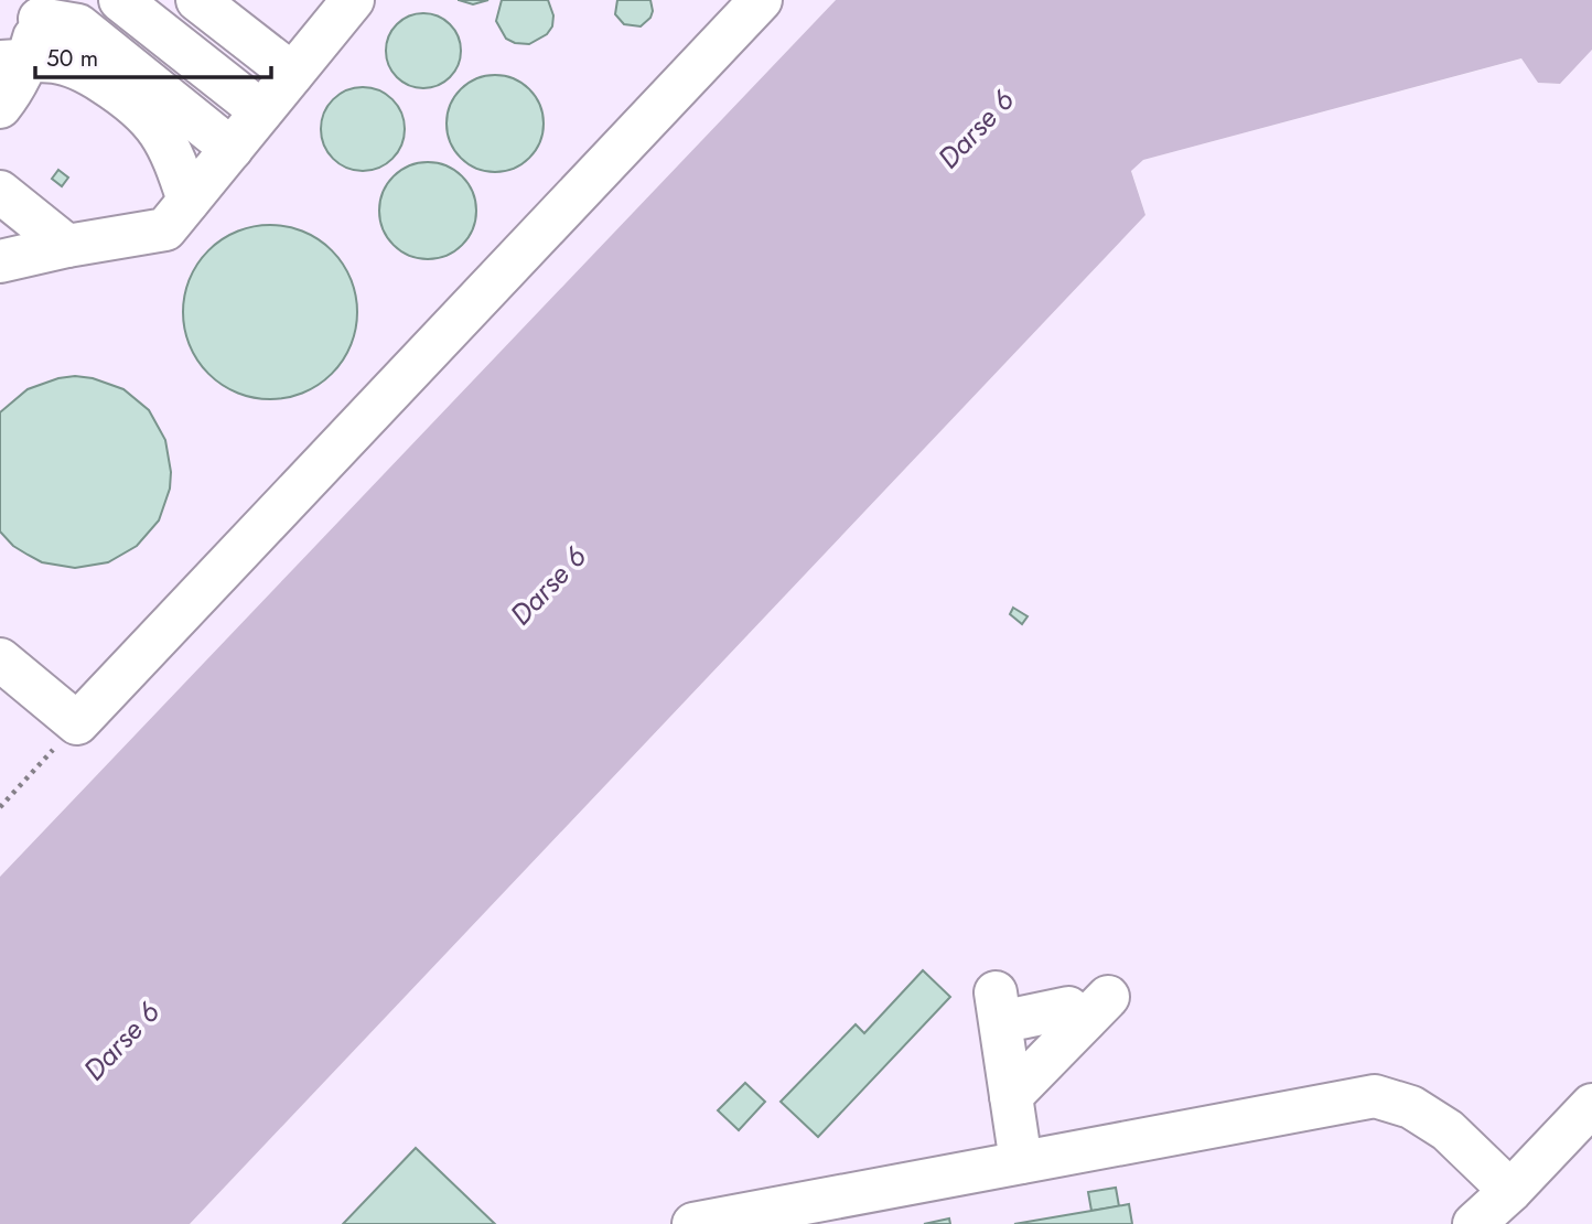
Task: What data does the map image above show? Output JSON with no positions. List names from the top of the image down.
{
  "water": ["Darse 6"],
  "scale_bar": "50 m"
}
